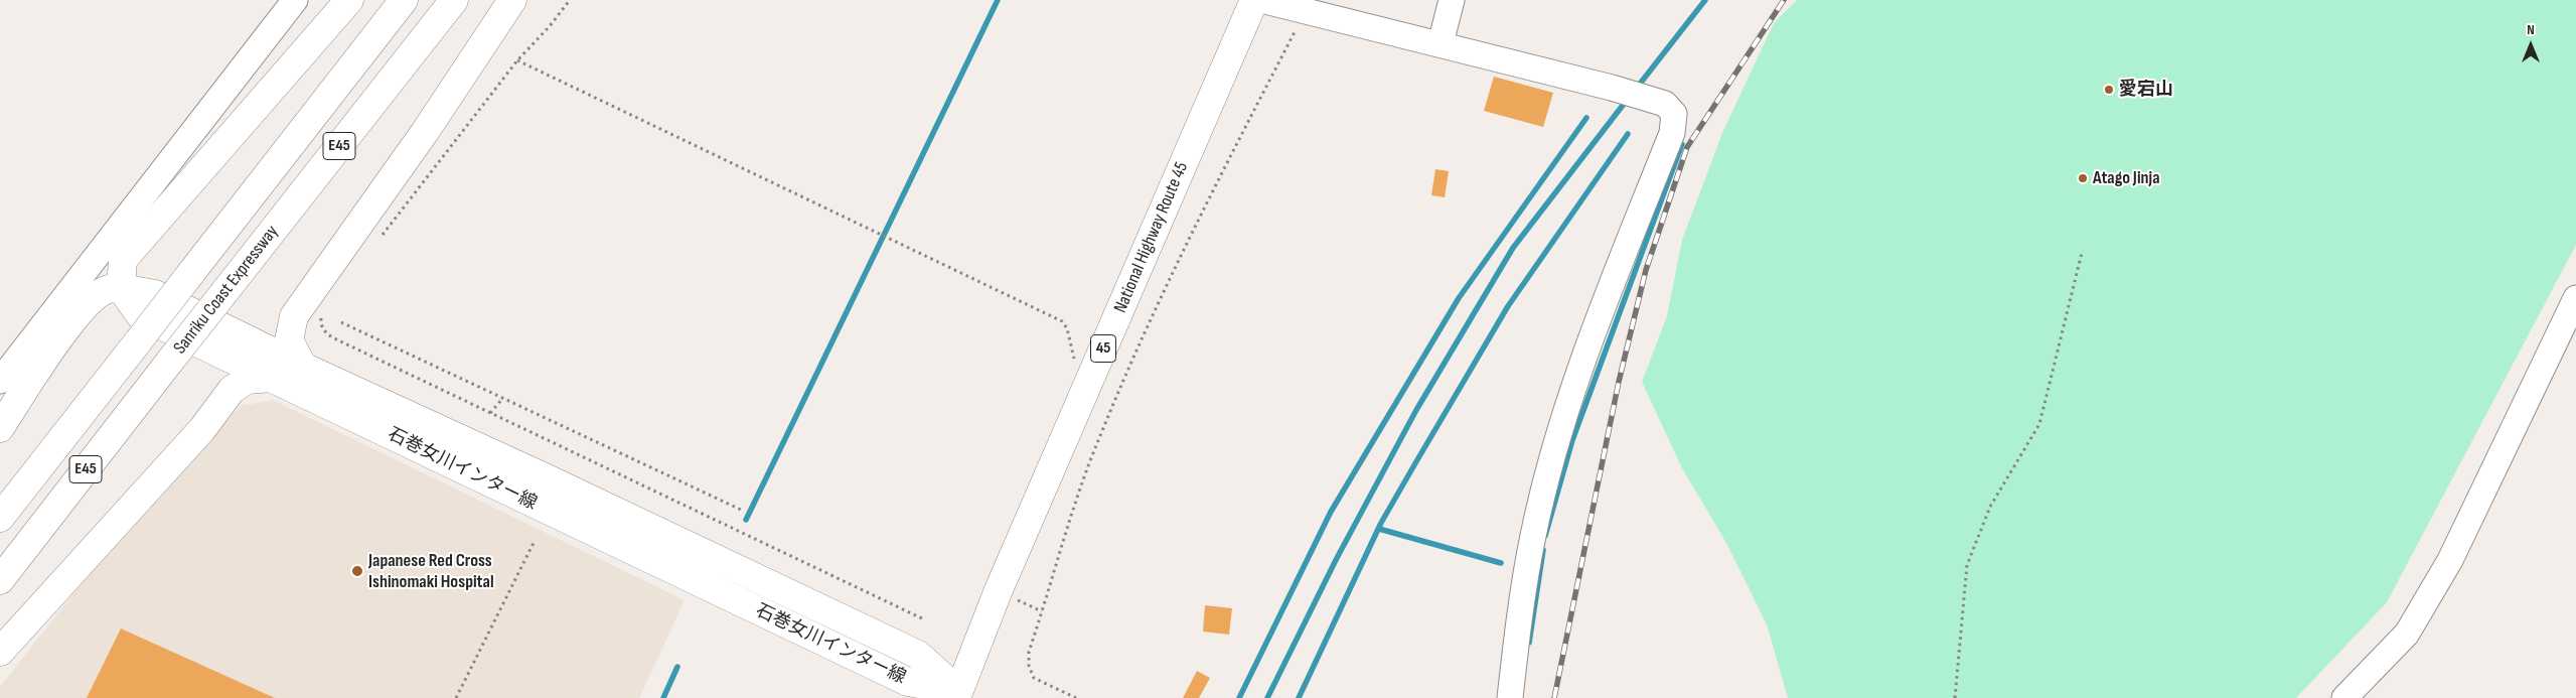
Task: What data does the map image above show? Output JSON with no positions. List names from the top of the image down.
{
  "streets": {
    "main road": [
      "E45",
      "National Highway Route 45",
      "Sanriku Coast Expressway",
      "45",
      "石巻女川インター線"
    ]
  },
  "crossings": [
    ["National Highway Route 45", "石巻女川インター線"]
  ],
  "places": ["愛宕山", "Atago Jinja", "Japanese Red Cross Ishinomaki Hospital"],
  "north": "top"
}
